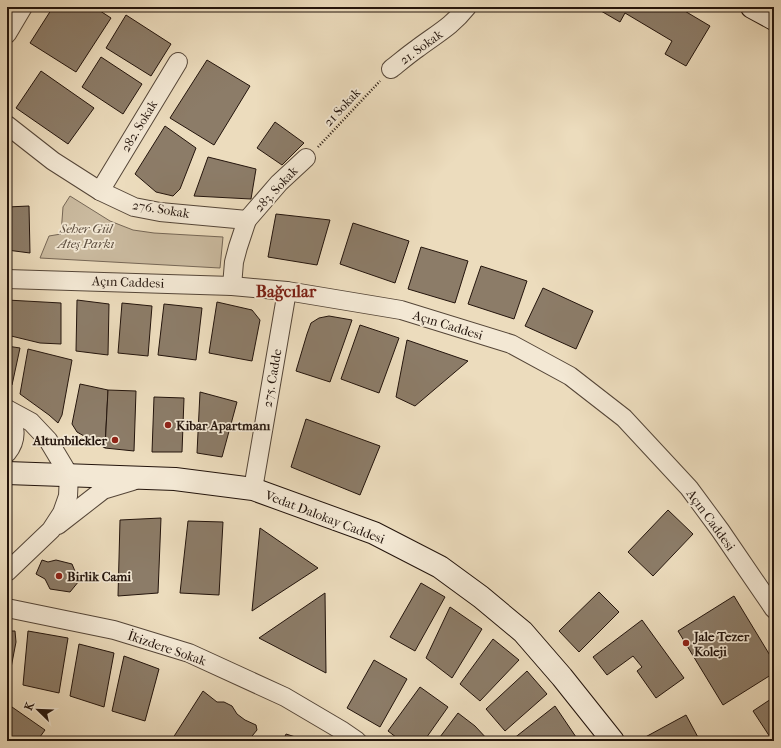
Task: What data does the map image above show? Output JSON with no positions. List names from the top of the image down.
{
  "streets": {
    "street": [
      "21. Sokak",
      "282. Sokak",
      "283. Sokak",
      "276. Sokak",
      "Açın Caddesi",
      "275. Cadde",
      "Vedat Dalokay Caddesi",
      "İkizdere Sokak"
    ],
    "path": ["21 Sokak"]
  },
  "crossings": [
    ["21. Sokak", "21 Sokak"],
    ["21 Sokak", "283. Sokak"],
    ["282. Sokak", "276. Sokak"],
    ["283. Sokak", "276. Sokak"],
    ["Açın Caddesi", "275. Cadde"],
    ["275. Cadde", "Vedat Dalokay Caddesi"]
  ],
  "districts": ["Bağcılar"],
  "parks": ["Seher Gül Ateş Parkı"],
  "places": [
    "Kibar Apartmanı",
    "Altunbilekler",
    "Birlik Cami",
    "Jale Tezer Koleji"
  ],
  "north": "top left"
}
